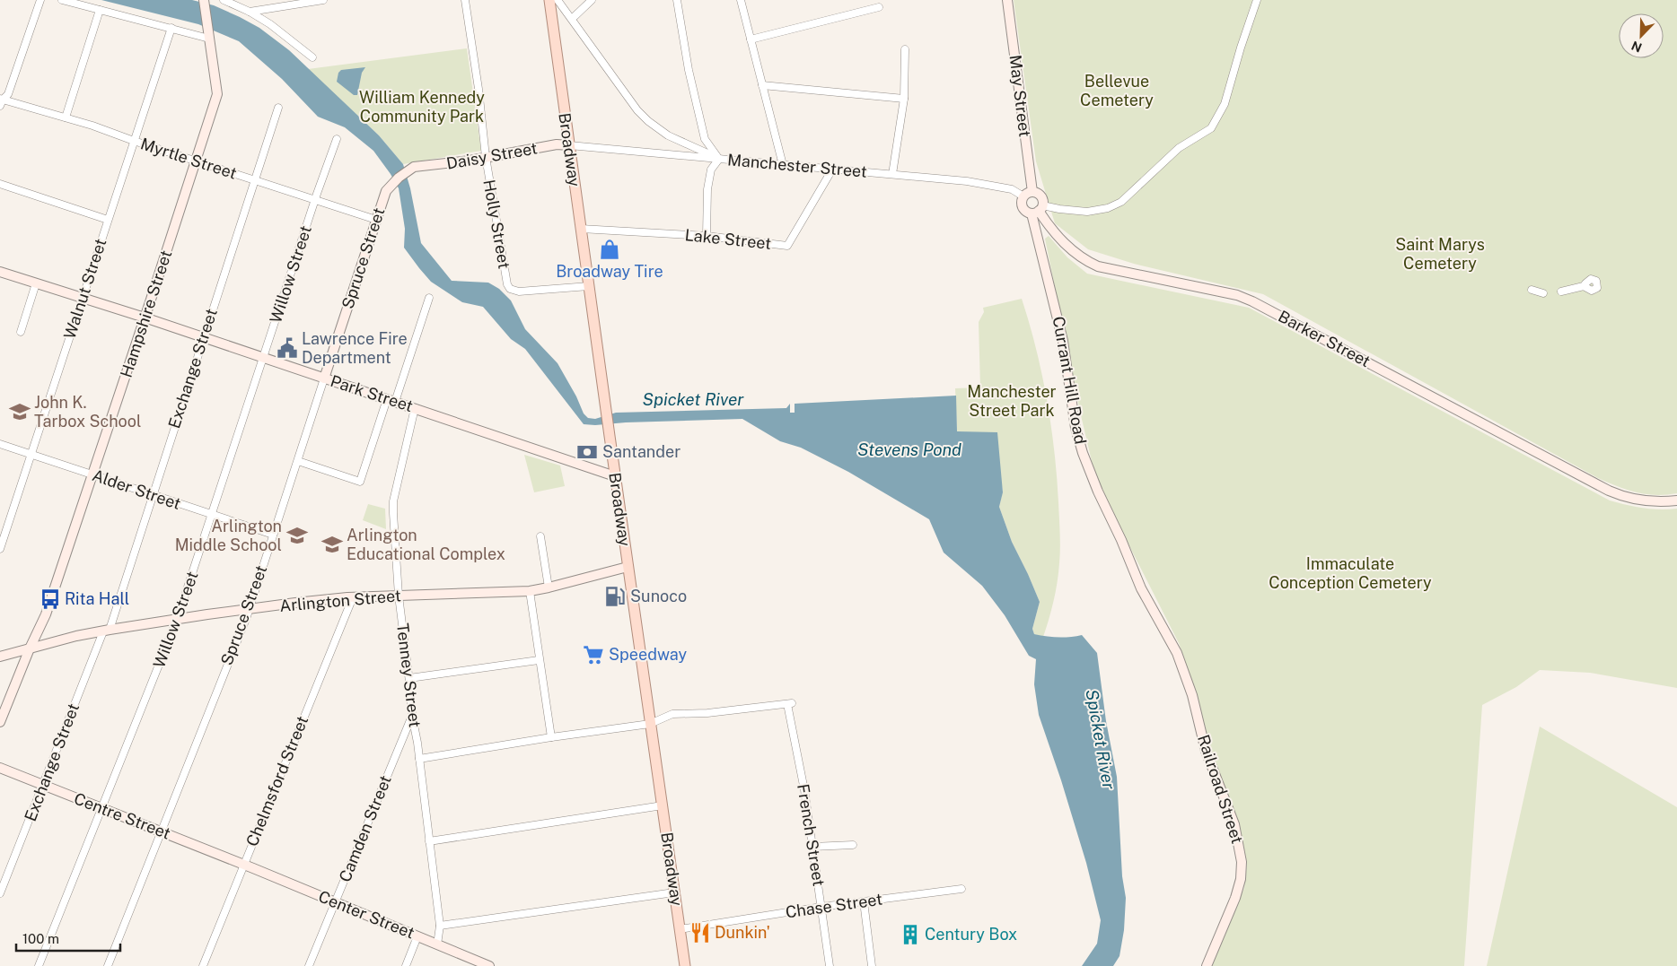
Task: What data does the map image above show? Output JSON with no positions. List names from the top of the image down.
{
  "streets": {
    "main road": [
      "May Street",
      "Broadway",
      "Daisy Street",
      "Spruce Street",
      "Hampshire Street",
      "Barker Street",
      "Currant Hill Road",
      "Park Street",
      "Arlington Street",
      "Railroad Street",
      "Centre Street",
      "Center Street"
    ],
    "street": [
      "Myrtle Street",
      "Manchester Street",
      "Holly Street",
      "Lake Street",
      "Willow Street",
      "Walnut Street",
      "Exchange Street",
      "Alder Street",
      "Tenney Street",
      "Chelmsford Street",
      "Camden Street",
      "French Street",
      "Chase Street"
    ]
  },
  "crossings": [
    ["May Street", "Manchester Street"],
    ["May Street", "Barker Street"],
    ["May Street", "Currant Hill Road"],
    ["Broadway", "Daisy Street"],
    ["Broadway", "Manchester Street"],
    ["Broadway", "Holly Street"],
    ["Broadway", "Lake Street"],
    ["Broadway", "Park Street"],
    ["Broadway", "Arlington Street"],
    ["Broadway", "French Street"],
    ["Broadway", "Chase Street"],
    ["Daisy Street", "Manchester Street"],
    ["Daisy Street", "Holly Street"],
    ["Daisy Street", "Spruce Street"],
    ["Myrtle Street", "Spruce Street"],
    ["Myrtle Street", "Willow Street"],
    ["Myrtle Street", "Walnut Street"],
    ["Myrtle Street", "Hampshire Street"],
    ["Myrtle Street", "Exchange Street"],
    ["Manchester Street", "Lake Street"],
    ["Manchester Street", "Barker Street"],
    ["Manchester Street", "Currant Hill Road"],
    ["Spruce Street", "Park Street"],
    ["Spruce Street", "Alder Street"],
    ["Spruce Street", "Arlington Street"],
    ["Spruce Street", "Centre Street"],
    ["Willow Street", "Park Street"],
    ["Willow Street", "Alder Street"],
    ["Willow Street", "Arlington Street"],
    ["Willow Street", "Centre Street"],
    ["Walnut Street", "Park Street"],
    ["Walnut Street", "Alder Street"],
    ["Hampshire Street", "Park Street"],
    ["Hampshire Street", "Alder Street"],
    ["Hampshire Street", "Arlington Street"],
    ["Barker Street", "Currant Hill Road"],
    ["Exchange Street", "Park Street"],
    ["Exchange Street", "Alder Street"],
    ["Exchange Street", "Arlington Street"],
    ["Exchange Street", "Centre Street"],
    ["Currant Hill Road", "Railroad Street"],
    ["Park Street", "Tenney Street"],
    ["Arlington Street", "Tenney Street"],
    ["Arlington Street", "Chelmsford Street"],
    ["Tenney Street", "Camden Street"],
    ["Tenney Street", "Center Street"],
    ["Chelmsford Street", "Centre Street"],
    ["Chelmsford Street", "Center Street"],
    ["Centre Street", "Center Street"],
    ["Camden Street", "Center Street"],
    ["French Street", "Chase Street"]
  ],
  "water": ["Spicket River", "Stevens Pond"],
  "parks": [
    "Bellevue Cemetery",
    "William Kennedy Community Park",
    "Saint Marys Cemetery",
    "Manchester Street Park",
    "Immaculate Conception Cemetery"
  ],
  "places": {
    "shop": ["Broadway Tire"],
    "public building": ["Lawrence Fire Department"],
    "school or university": ["John K. Tarbox School", "Arlington Middle School", "Arlington Educational Complex"],
    "bank": ["Santander"],
    "fuel station": ["Sunoco"],
    "bus stop": ["Rita Hall"],
    "supermarket": ["Speedway"],
    "restaurant": ["Dunkin'"],
    "building": ["Century Box"]
  },
  "scale_bar": "100 m",
  "north": "bottom left"
}
